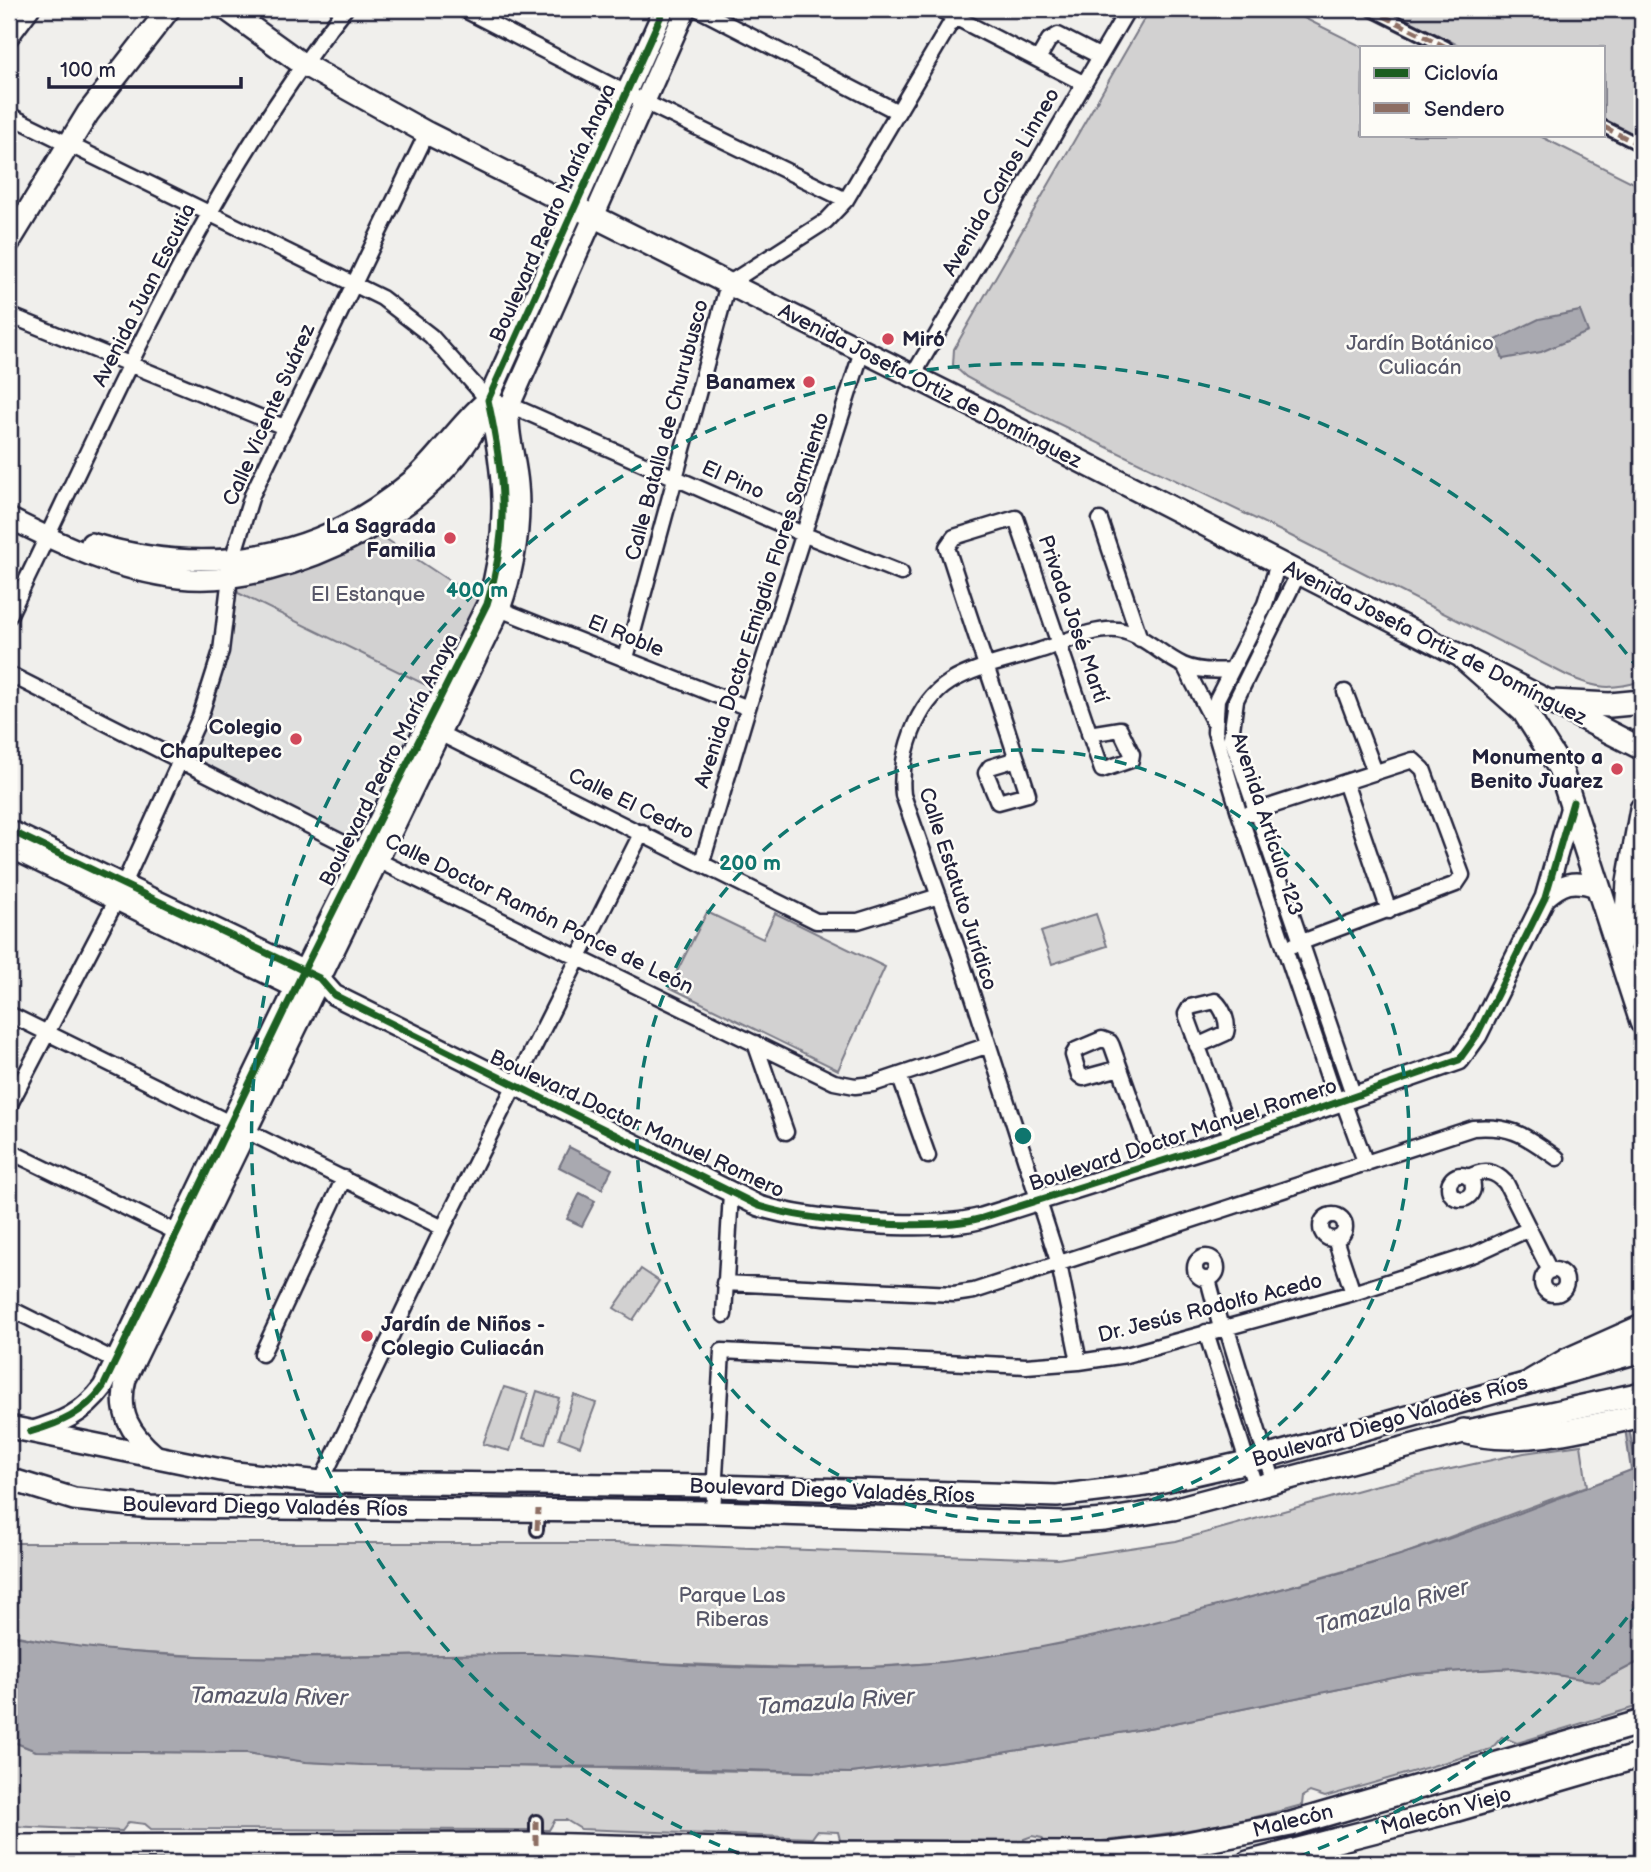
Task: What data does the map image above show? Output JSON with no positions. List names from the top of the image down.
{
  "streets": {
    "main road": [
      "Avenida Josefa Ortiz de Domínguez",
      "Boulevard Diego Valadés Ríos",
      "Malecón Viejo",
      "Malecón"
    ],
    "street": [
      "Avenida Carlos Linneo",
      "Boulevard Pedro María Anaya",
      "Avenida Juan Escutia",
      "Calle Vicente Suárez",
      "Calle Batalla de Churubusco",
      "El Pino",
      "Avenida Doctor Emigdio Flores Sarmiento",
      "Privada José Martí",
      "El Roble",
      "Calle El Cedro",
      "Avenida Artículo 123",
      "Calle Estatuto Jurídico",
      "Calle Doctor Ramón Ponce de León",
      "Boulevard Doctor Manuel Romero",
      "Dr. Jesús Rodolfo Acedo"
    ]
  },
  "crossings": [
    ["Avenida Carlos Linneo", "Avenida Josefa Ortiz de Domínguez"],
    ["Boulevard Pedro María Anaya", "Avenida Josefa Ortiz de Domínguez"],
    ["Boulevard Pedro María Anaya", "El Pino"],
    ["Boulevard Pedro María Anaya", "El Roble"],
    ["Boulevard Pedro María Anaya", "Calle El Cedro"],
    ["Boulevard Pedro María Anaya", "Calle Doctor Ramón Ponce de León"],
    ["Boulevard Pedro María Anaya", "Boulevard Doctor Manuel Romero"],
    ["Boulevard Pedro María Anaya", "Boulevard Diego Valadés Ríos"],
    ["Avenida Juan Escutia", "Avenida Josefa Ortiz de Domínguez"],
    ["Avenida Josefa Ortiz de Domínguez", "Calle Vicente Suárez"],
    ["Avenida Josefa Ortiz de Domínguez", "Calle Batalla de Churubusco"],
    ["Avenida Josefa Ortiz de Domínguez", "Avenida Doctor Emigdio Flores Sarmiento"],
    ["Avenida Josefa Ortiz de Domínguez", "Avenida Artículo 123"],
    ["Calle Vicente Suárez", "Calle Doctor Ramón Ponce de León"],
    ["Calle Vicente Suárez", "Boulevard Doctor Manuel Romero"],
    ["Calle Batalla de Churubusco", "El Pino"],
    ["Calle Batalla de Churubusco", "El Roble"],
    ["El Pino", "Avenida Doctor Emigdio Flores Sarmiento"],
    ["Avenida Doctor Emigdio Flores Sarmiento", "El Roble"],
    ["Avenida Doctor Emigdio Flores Sarmiento", "Calle El Cedro"],
    ["Privada José Martí", "Calle Estatuto Jurídico"],
    ["Calle El Cedro", "Calle Estatuto Jurídico"],
    ["Avenida Artículo 123", "Boulevard Doctor Manuel Romero"],
    ["Calle Estatuto Jurídico", "Calle Doctor Ramón Ponce de León"],
    ["Calle Estatuto Jurídico", "Boulevard Doctor Manuel Romero"],
    ["Calle Estatuto Jurídico", "Dr. Jesús Rodolfo Acedo"],
    ["Dr. Jesús Rodolfo Acedo", "Boulevard Diego Valadés Ríos"]
  ],
  "water": ["Tamazula River"],
  "parks": ["Jardín Botánico Culiacán", "El Estanque", "Parque Las Riberas"],
  "places": [
    "Miró",
    "Banamex",
    "La Sagrada Familia",
    "Colegio Chapultepec",
    "Monumento a Benito Juarez",
    "Jardín de Niños - Colegio Culiacán"
  ],
  "legend": ["Ciclovía", "Sendero"],
  "scale_bar": "100 m",
  "rings": ["400 m", "200 m"]
}
